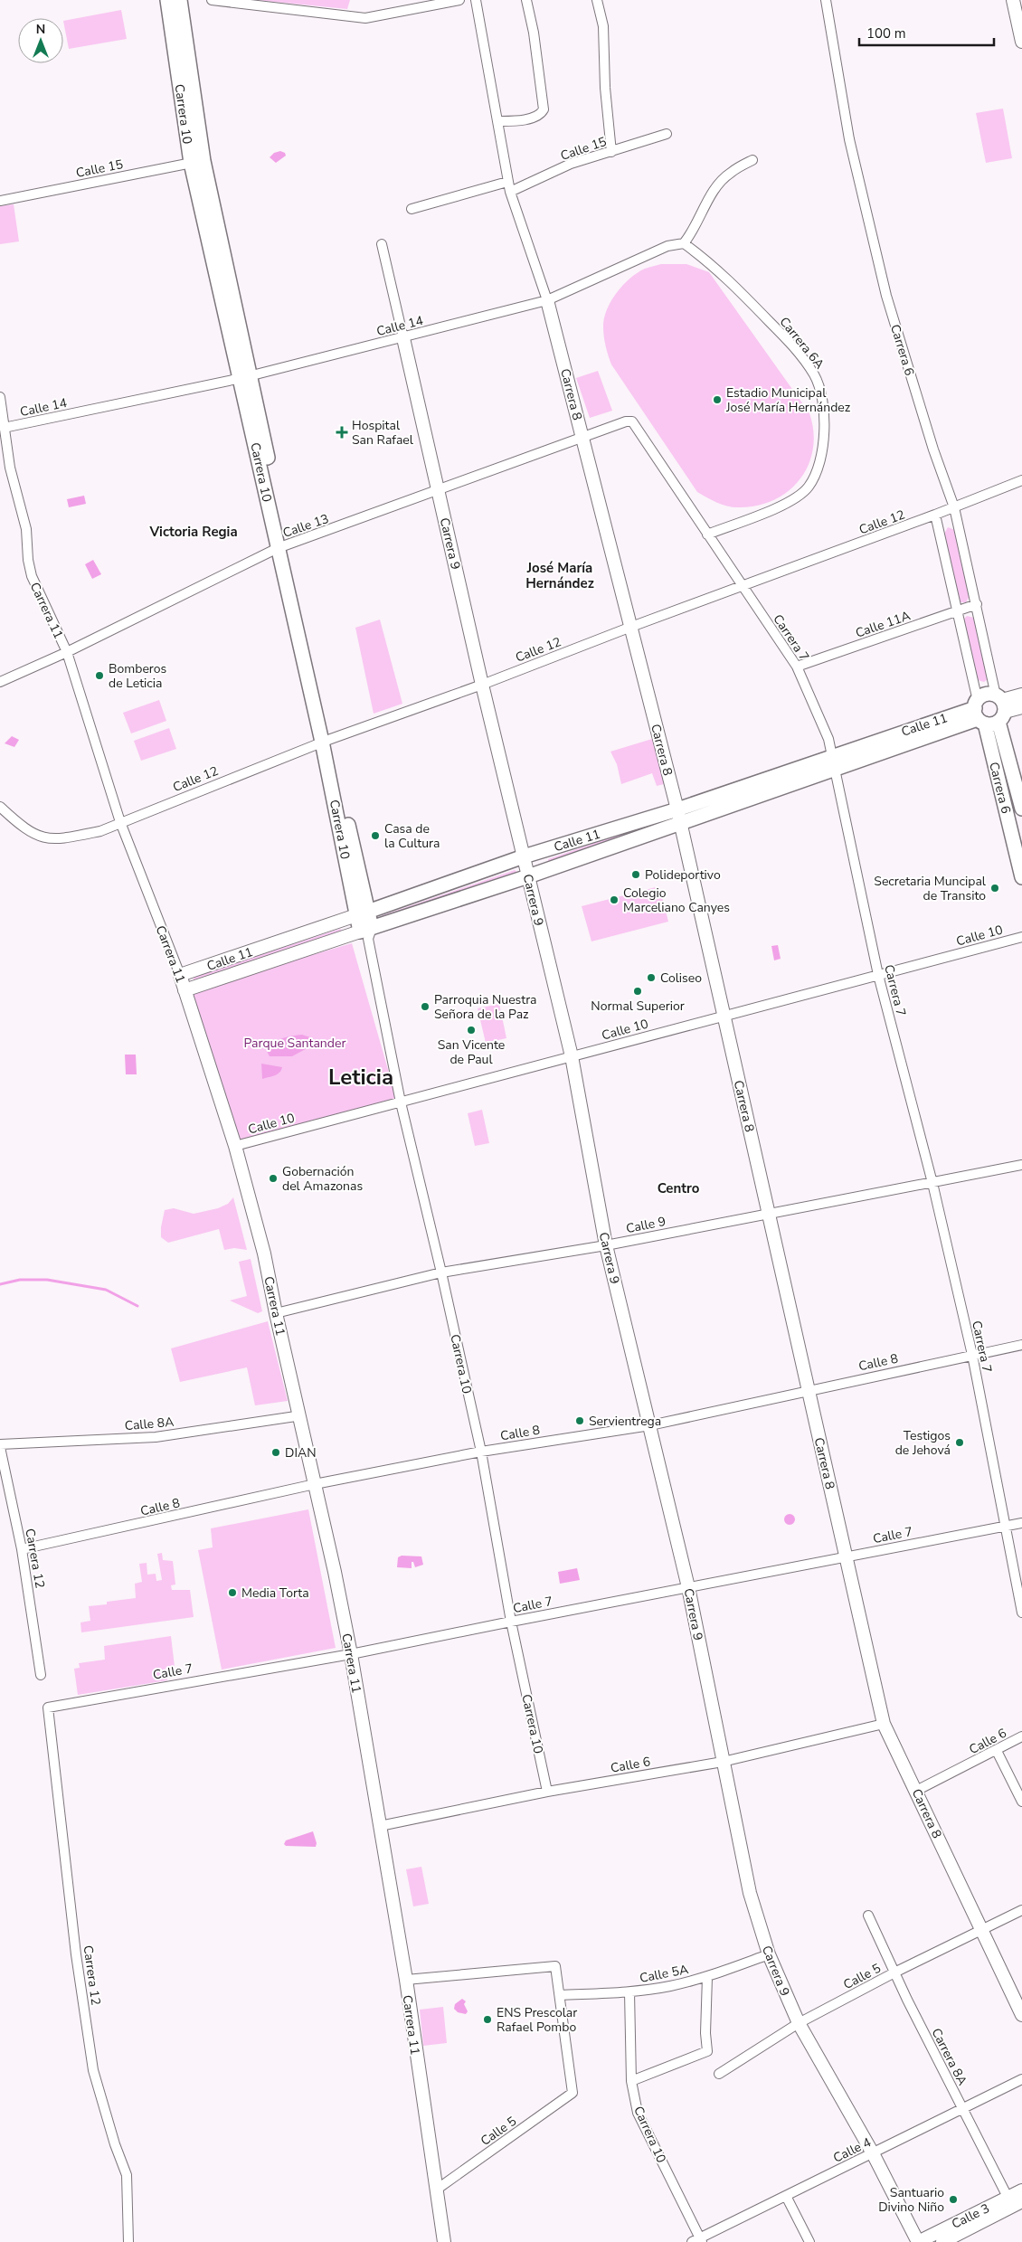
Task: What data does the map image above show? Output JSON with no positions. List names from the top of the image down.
{
  "streets": {
    "main road": ["Carrera 10", "Carrera 6", "Calle 11"],
    "street": [
      "Calle 15",
      "Calle 14",
      "Carrera 6A",
      "Carrera 8",
      "Calle 12",
      "Calle 13",
      "Carrera 9",
      "Carrera 11",
      "Calle 11A",
      "Carrera 7",
      "Calle 10",
      "Calle 9",
      "Calle 8",
      "Calle 8A",
      "Calle 7",
      "Carrera 12",
      "Calle 6",
      "Calle 5A",
      "Calle 5",
      "Carrera 8A",
      "Calle 4",
      "Calle 3"
    ]
  },
  "crossings": [
    ["Carrera 10", "Calle 15"],
    ["Carrera 10", "Calle 14"],
    ["Carrera 10", "Calle 12"],
    ["Carrera 10", "Calle 13"],
    ["Carrera 10", "Calle 11"],
    ["Carrera 10", "Calle 10"],
    ["Carrera 10", "Calle 9"],
    ["Carrera 10", "Calle 8"],
    ["Carrera 10", "Calle 7"],
    ["Carrera 10", "Calle 6"],
    ["Carrera 10", "Calle 5A"],
    ["Carrera 10", "Calle 4"],
    ["Calle 15", "Carrera 8"],
    ["Calle 14", "Carrera 6A"],
    ["Calle 14", "Carrera 8"],
    ["Calle 14", "Carrera 9"],
    ["Calle 14", "Carrera 11"],
    ["Carrera 6A", "Carrera 7"],
    ["Carrera 6", "Calle 12"],
    ["Carrera 6", "Calle 11A"],
    ["Carrera 6", "Calle 11"],
    ["Carrera 8", "Calle 12"],
    ["Carrera 8", "Calle 13"],
    ["Carrera 8", "Calle 11"],
    ["Carrera 8", "Calle 10"],
    ["Carrera 8", "Calle 9"],
    ["Carrera 8", "Calle 8"],
    ["Carrera 8", "Calle 7"],
    ["Carrera 8", "Calle 6"],
    ["Carrera 8", "Calle 5"],
    ["Calle 12", "Carrera 9"],
    ["Calle 12", "Carrera 11"],
    ["Calle 12", "Carrera 7"],
    ["Calle 13", "Carrera 9"],
    ["Calle 13", "Carrera 11"],
    ["Calle 13", "Carrera 7"],
    ["Carrera 9", "Calle 11"],
    ["Carrera 9", "Calle 10"],
    ["Carrera 9", "Calle 9"],
    ["Carrera 9", "Calle 8"],
    ["Carrera 9", "Calle 7"],
    ["Carrera 9", "Calle 6"],
    ["Carrera 9", "Calle 5A"],
    ["Carrera 9", "Calle 5"],
    ["Carrera 9", "Calle 4"],
    ["Carrera 9", "Calle 3"],
    ["Carrera 11", "Calle 11"],
    ["Carrera 11", "Calle 10"],
    ["Carrera 11", "Calle 9"],
    ["Carrera 11", "Calle 8"],
    ["Carrera 11", "Calle 8A"],
    ["Carrera 11", "Calle 7"],
    ["Carrera 11", "Calle 6"],
    ["Carrera 11", "Calle 5"],
    ["Calle 11A", "Carrera 7"],
    ["Carrera 7", "Calle 11"],
    ["Carrera 7", "Calle 10"],
    ["Carrera 7", "Calle 9"],
    ["Carrera 7", "Calle 8"],
    ["Carrera 7", "Calle 7"],
    ["Calle 8", "Carrera 12"],
    ["Calle 8A", "Carrera 12"],
    ["Calle 7", "Carrera 12"],
    ["Calle 5A", "Calle 5"],
    ["Calle 5", "Carrera 8A"],
    ["Carrera 8A", "Calle 4"],
    ["Carrera 8A", "Calle 3"]
  ],
  "districts": [
    "Victoria Regia",
    "José María Hernández",
    "Leticia",
    "Centro"
  ],
  "parks": ["Parque Santander"],
  "places": {
    "other": [
      "Estadio Municipal José María Hernández",
      "Bomberos de Leticia",
      "Casa de la Cultura",
      "Polideportivo",
      "Secretaria Muncipal de Transito",
      "Colegio Marceliano Canyes",
      "Coliseo",
      "Normal Superior",
      "Parroquia Nuestra Señora de la Paz",
      "San Vicente de Paul",
      "Gobernación del Amazonas",
      "Servientrega",
      "Testigos de Jehová",
      "DIAN",
      "Media Torta",
      "ENS Prescolar Rafael Pombo",
      "Santuario Divino Niño"
    ],
    "health": ["Hospital San Rafael"]
  },
  "scale_bar": "100 m",
  "north": "top"
}
